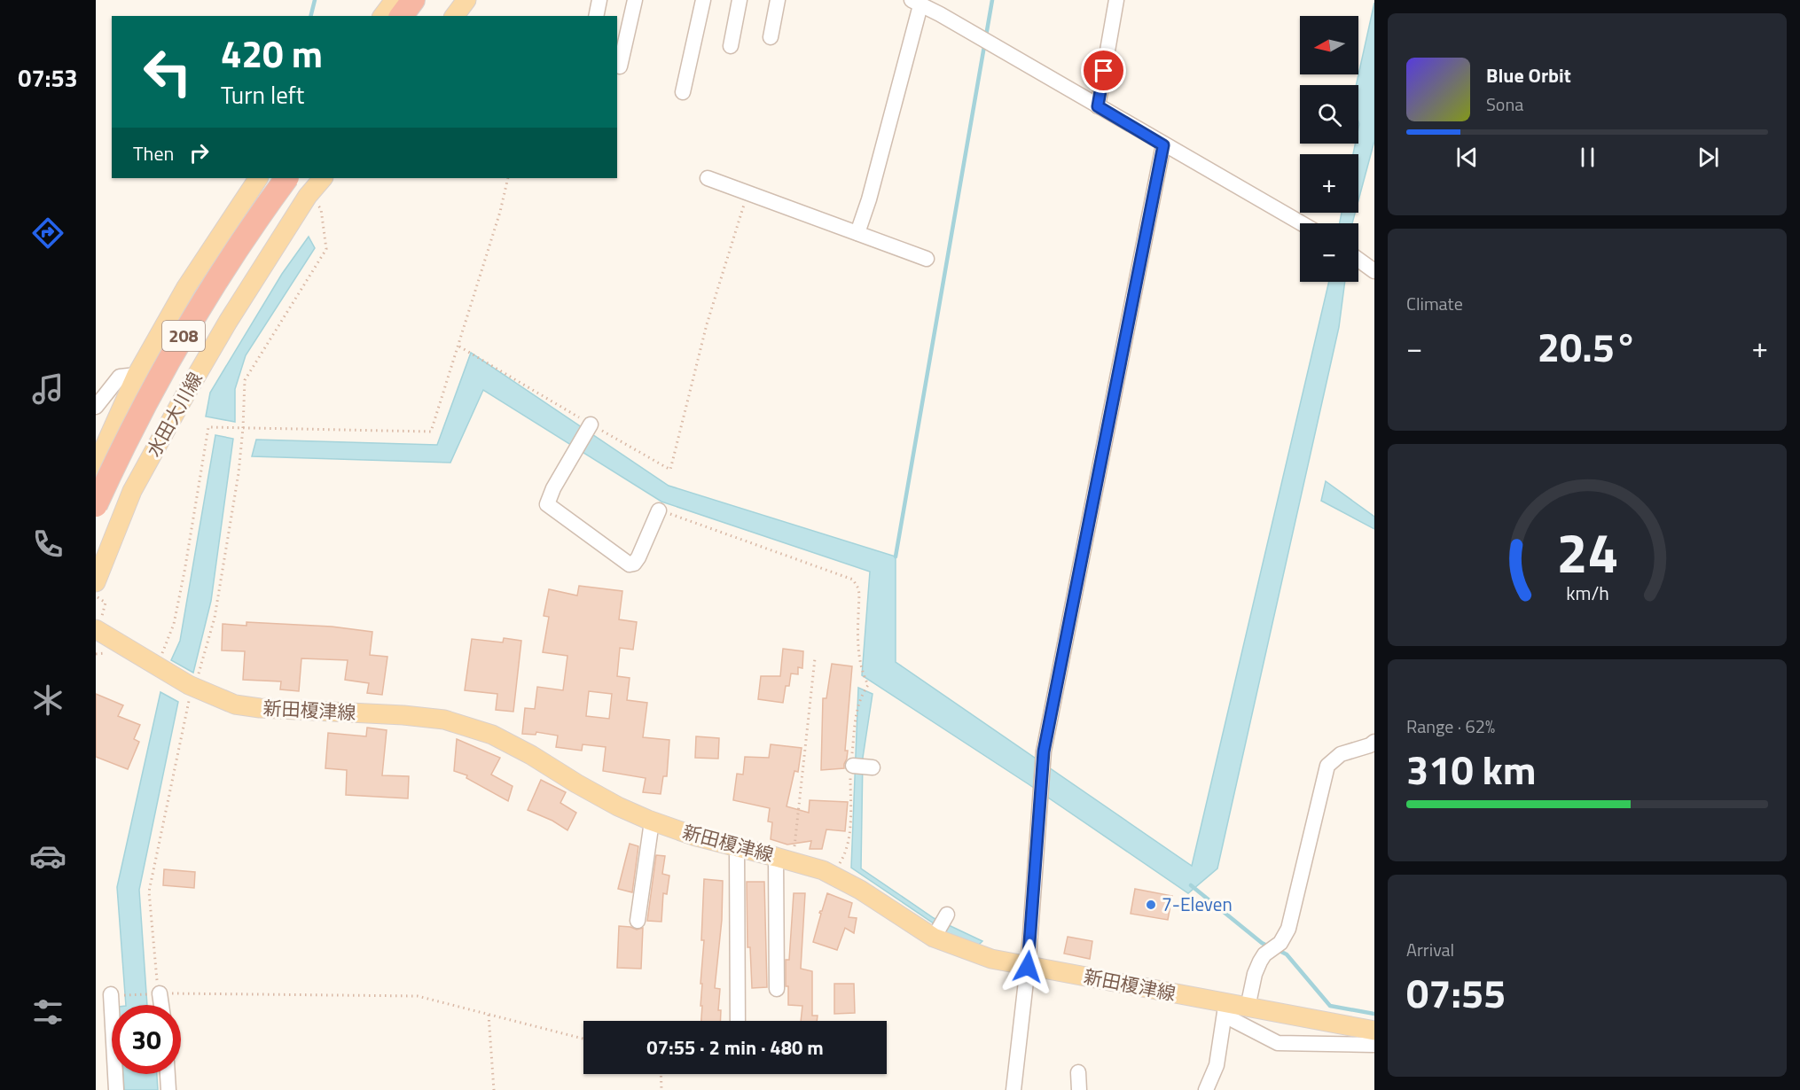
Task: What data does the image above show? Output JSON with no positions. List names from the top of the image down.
{
  "streets": {
    "highway": ["208"],
    "main road": ["水田大川線", "新田榎津線"]
  },
  "places": ["7-Eleven"],
  "north": "left",
  "page": {
    "tabs": "07:53",
    "map_buttons": ["+", "−"],
    "turn": ["420 m", "Turn left"],
    "song": ["Blue Orbit", "Sona"],
    "then": "Then",
    "tile": [
      "Climate",
      ["Range · 62%", "310 km"],
      ["Arrival", "07:55"]
    ],
    "heat": ["−", "20.5°", "+"],
    "limit": "30",
    "trip": "07:55 · 2 min · 480 m",
    "gauge": ["24", "km/h"]
  }
}
